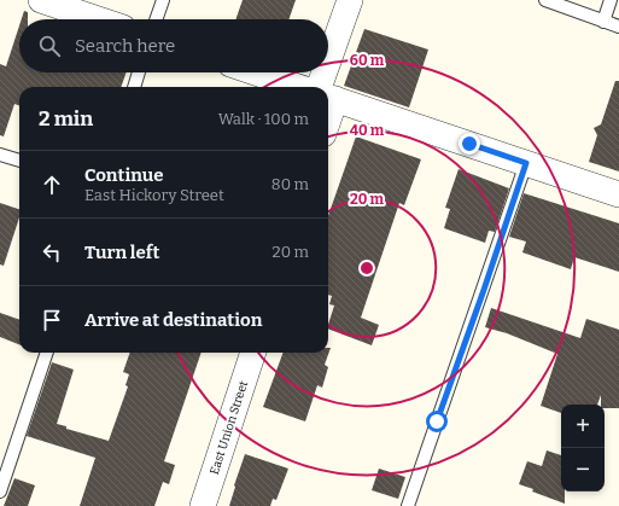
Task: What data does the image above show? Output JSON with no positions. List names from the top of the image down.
{
  "streets": {
    "street": ["East Union Street"]
  },
  "page": {
    "search": "Search here",
    "heading": ["2 min", "Walk · 100 m"],
    "list": [
      ["Continue", "East Hickory Street", "80 m"],
      ["Turn left", "20 m"],
      "Arrive at destination"
    ],
    "map_buttons": ["+", "−"]
  },
  "rings": ["60 m", "40 m", "20 m"]
}
